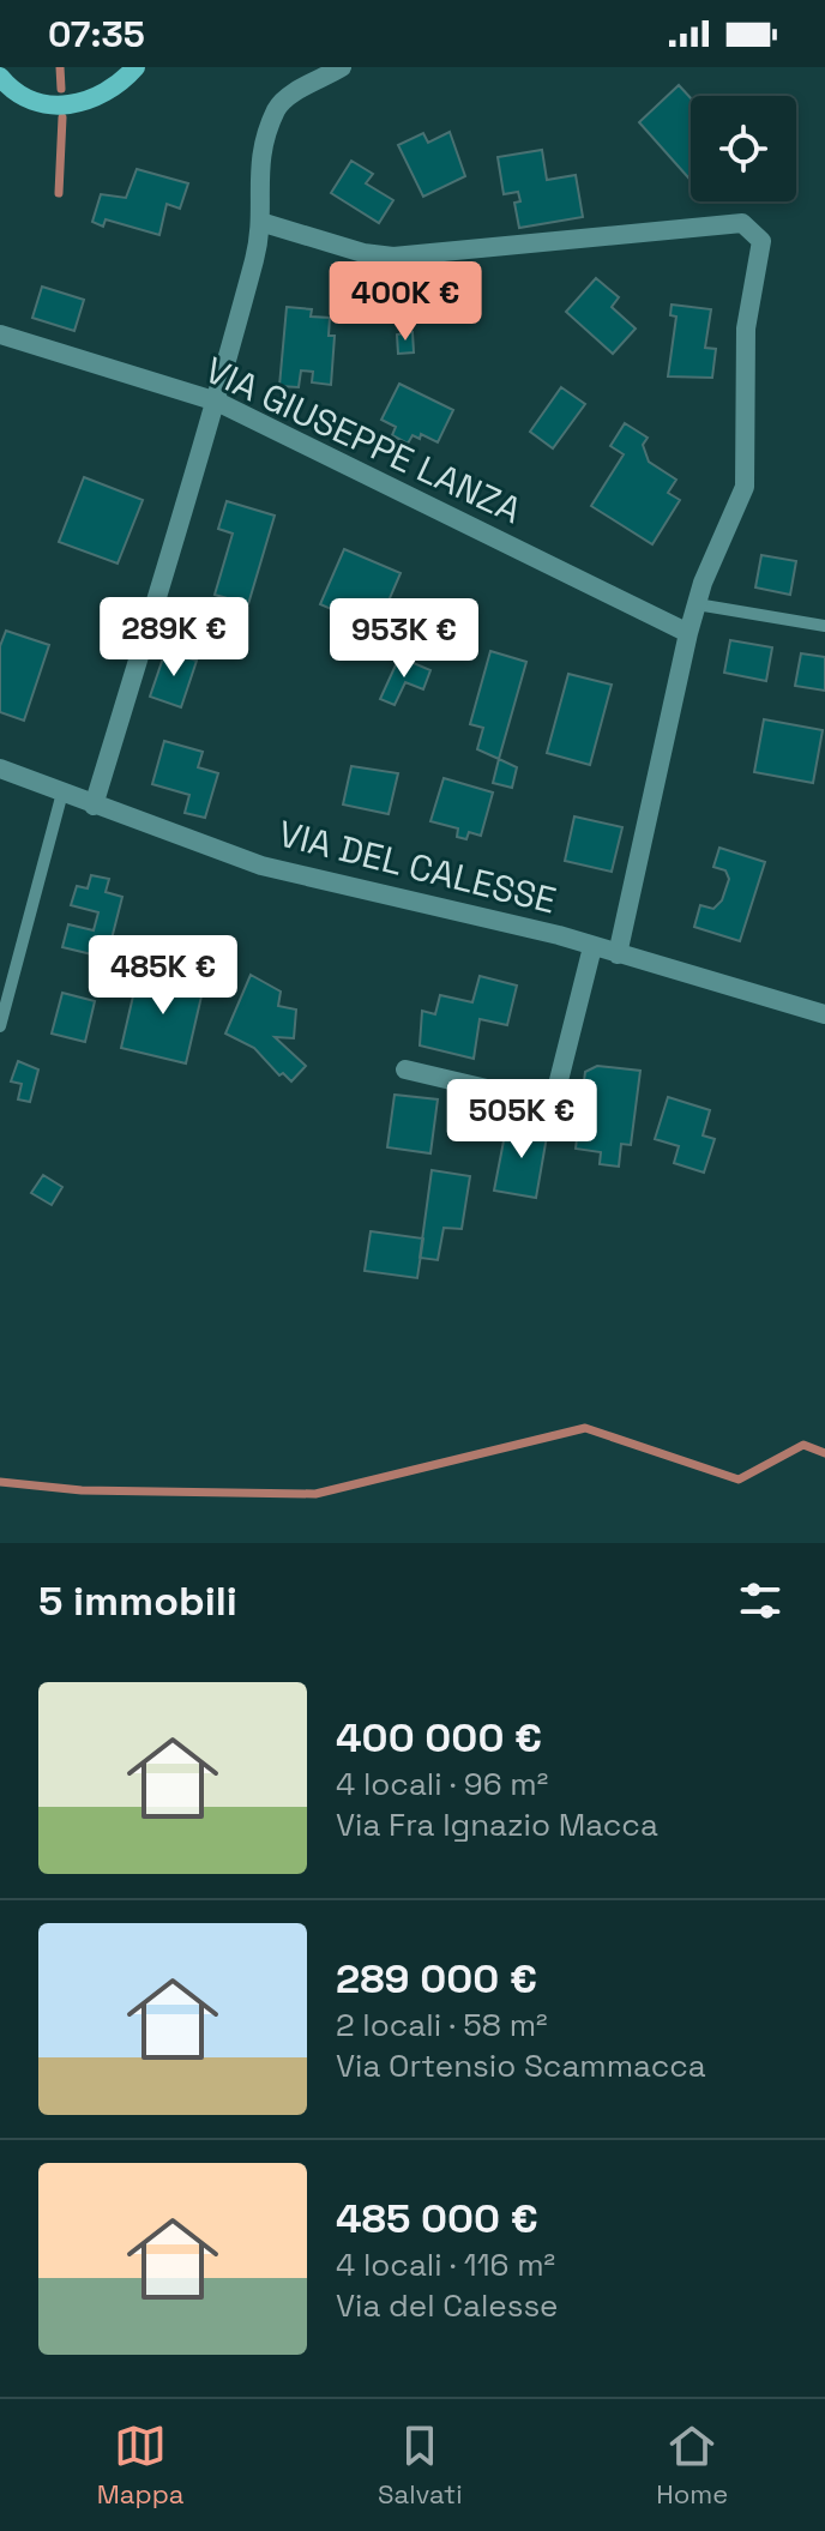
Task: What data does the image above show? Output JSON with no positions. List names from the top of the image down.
{
  "streets": {
    "street": ["VIA GIUSEPPE LANZA", "VIA DEL CALESSE"]
  },
  "page": {
    "status": "07:35",
    "price": [
      "400K €",
      "289K €",
      "953K €",
      "485K €",
      "505K €"
    ],
    "heading": "5 immobili",
    "list": [
      {
        "name": "400 000 €",
        "note": "4 locali · 96 m² · Via Fra Ignazio Macca"
      },
      {
        "name": "289 000 €",
        "note": "2 locali · 58 m² · Via Ortensio Scammacca"
      },
      {
        "name": "485 000 €",
        "note": "4 locali · 116 m² · Via del Calesse"
      }
    ],
    "tabs": ["Mappa", "Salvati", "Home"]
  }
}
